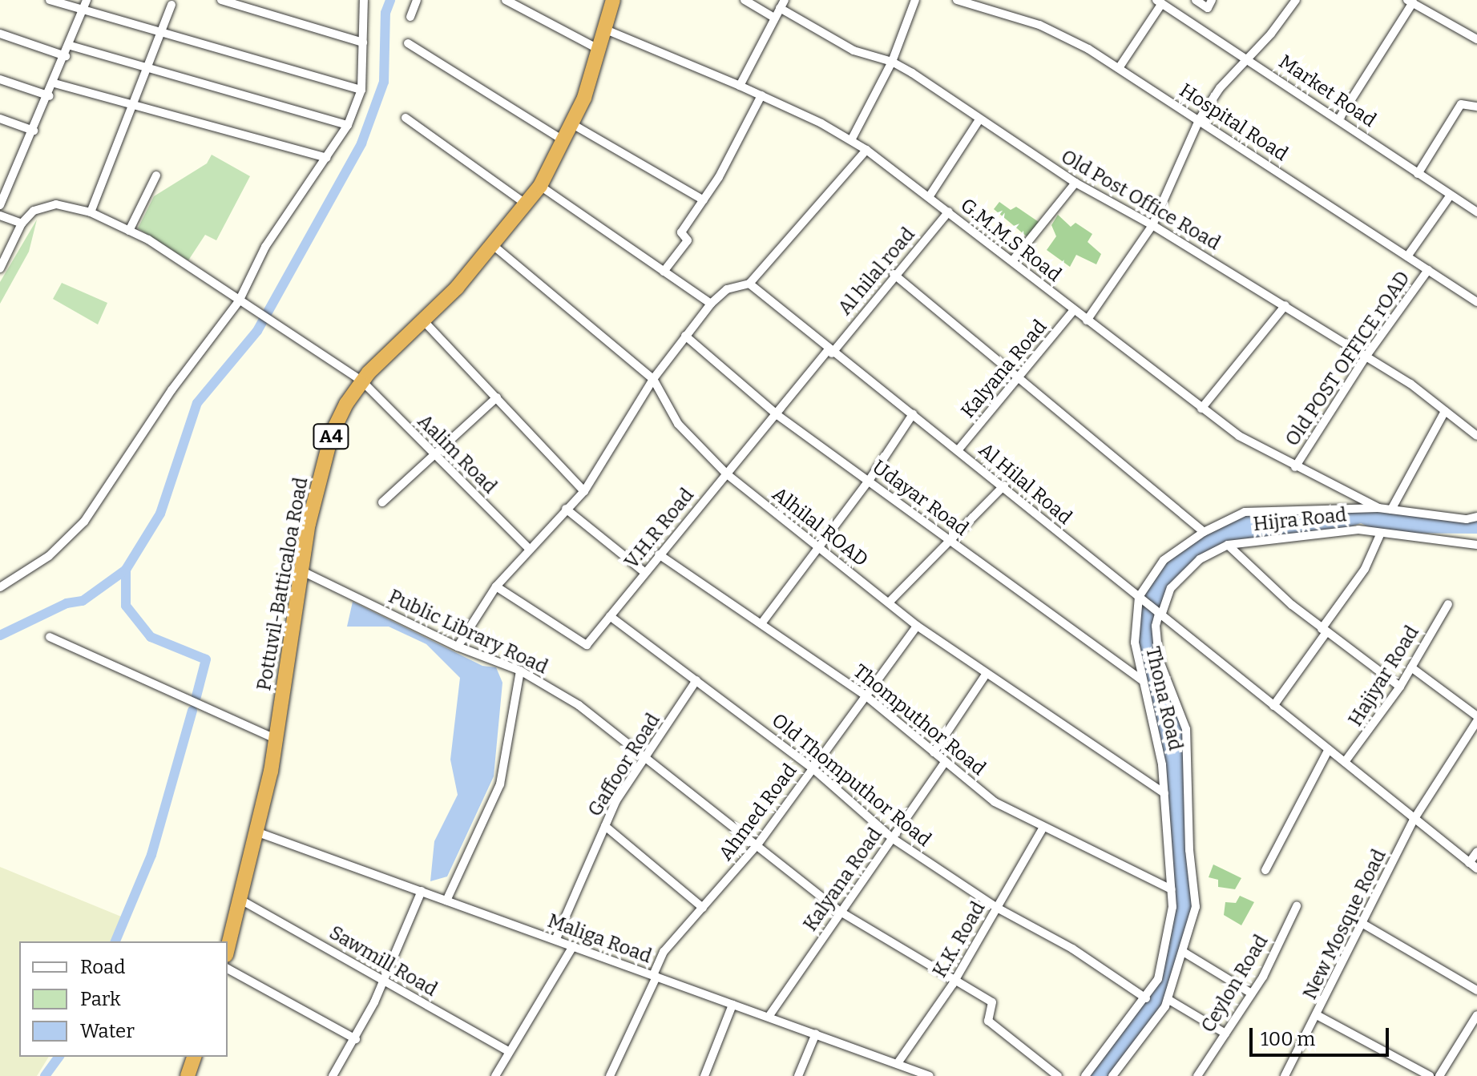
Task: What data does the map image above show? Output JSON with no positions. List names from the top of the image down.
{
  "streets": {
    "highway": ["A4", "Pottuvil-Batticaloa Road"],
    "street": [
      "Market Road",
      "Hospital Road",
      "Old Post Office Road",
      "G.M.M.S Road",
      "Al hilal road",
      "Old POST OFFICE rOAD",
      "Kalyana Road",
      "Aalim Road",
      "Al Hilal Road",
      "Udayar Road",
      "Hijra Road",
      "Alhilal ROAD",
      "V.H.R Road",
      "Public Library Road",
      "Hajiyar Road",
      "Thona Road",
      "Thomputhor Road",
      "Gaffoor Road",
      "Old Thomputhor Road",
      "Ahmed Road",
      "New Mosque Road",
      "Maliga Road",
      "K.K. Road",
      "Sawmill Road",
      "Ceylon Road"
    ]
  },
  "crossings": [
    ["Hospital Road", "Old POST OFFICE rOAD"],
    ["Old Post Office Road", "Old POST OFFICE rOAD"],
    ["G.M.M.S Road", "Al hilal road"],
    ["G.M.M.S Road", "Old POST OFFICE rOAD"],
    ["G.M.M.S Road", "Kalyana Road"],
    ["G.M.M.S Road", "Pottuvil-Batticaloa Road"],
    ["G.M.M.S Road", "Thona Road"],
    ["Al hilal road", "Al Hilal Road"],
    ["Al hilal road", "V.H.R Road"],
    ["Kalyana Road", "Al Hilal Road"],
    ["Kalyana Road", "Thomputhor Road"],
    ["Kalyana Road", "Old Thomputhor Road"],
    ["Kalyana Road", "Maliga Road"],
    ["Aalim Road", "Pottuvil-Batticaloa Road"],
    ["Al Hilal Road", "Hijra Road"],
    ["Al Hilal Road", "V.H.R Road"],
    ["Al Hilal Road", "Hajiyar Road"],
    ["Al Hilal Road", "Thona Road"],
    ["Al Hilal Road", "New Mosque Road"],
    ["Udayar Road", "V.H.R Road"],
    ["Udayar Road", "Thona Road"],
    ["Alhilal ROAD", "V.H.R Road"],
    ["Alhilal ROAD", "Pottuvil-Batticaloa Road"],
    ["Alhilal ROAD", "Thona Road"],
    ["Alhilal ROAD", "Ahmed Road"],
    ["V.H.R Road", "Thomputhor Road"],
    ["V.H.R Road", "Old Thomputhor Road"],
    ["Pottuvil-Batticaloa Road", "Public Library Road"],
    ["Pottuvil-Batticaloa Road", "Maliga Road"],
    ["Pottuvil-Batticaloa Road", "Sawmill Road"],
    ["Public Library Road", "Gaffoor Road"],
    ["Thona Road", "Thomputhor Road"],
    ["Thona Road", "Old Thomputhor Road"],
    ["Thomputhor Road", "Ahmed Road"],
    ["Thomputhor Road", "K.K. Road"],
    ["Gaffoor Road", "Old Thomputhor Road"],
    ["Gaffoor Road", "Maliga Road"],
    ["Old Thomputhor Road", "Ahmed Road"],
    ["Old Thomputhor Road", "K.K. Road"],
    ["Ahmed Road", "Maliga Road"],
    ["Maliga Road", "K.K. Road"]
  ],
  "legend": ["Road", "Park", "Water"],
  "scale_bar": "100 m"
}
